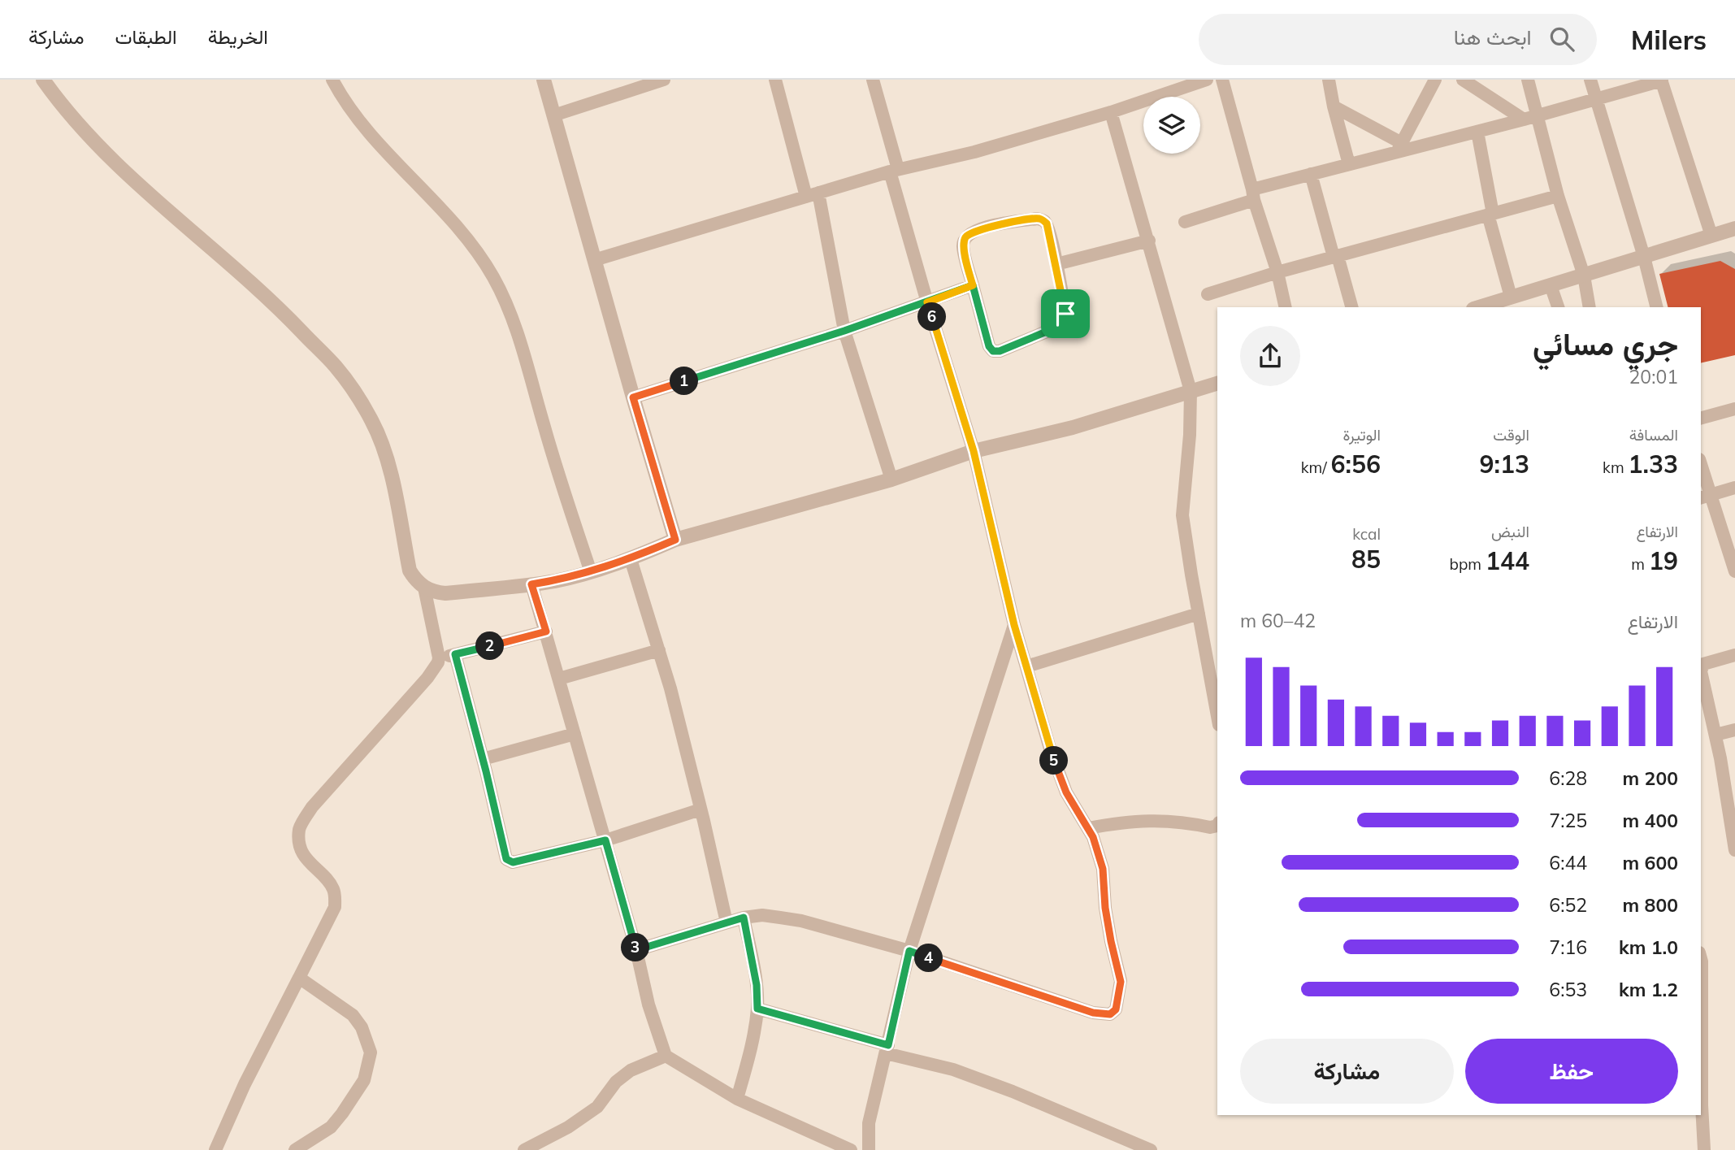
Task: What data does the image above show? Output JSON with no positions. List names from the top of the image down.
{
  "page": {
    "header": "Milers",
    "search": "ابحث هنا",
    "nav": ["الخريطة", "الطبقات", "مشاركة"],
    "pins": [
      "6",
      "1",
      "2",
      "5",
      "3",
      "4"
    ],
    "heading": ["جري مسائي", "20:01"],
    "stats": [
      ["المسافة", "1.33 km"],
      ["الوقت", "9:13"],
      ["الوتيرة", "6:56 /km"],
      ["الارتفاع", "19 m"],
      ["النبض", "144 bpm"],
      ["kcal", "85"]
    ],
    "chart": ["الارتفاع", "42–60 m"],
    "list": [
      {
        "name": "200 m",
        "note": "6:28"
      },
      {
        "name": "400 m",
        "note": "7:25"
      },
      {
        "name": "600 m",
        "note": "6:44"
      },
      {
        "name": "800 m",
        "note": "6:52"
      },
      {
        "name": "1.0 km",
        "note": "7:16"
      },
      {
        "name": "1.2 km",
        "note": "6:53"
      }
    ],
    "buttons": ["حفظ", "مشاركة"]
  }
}
